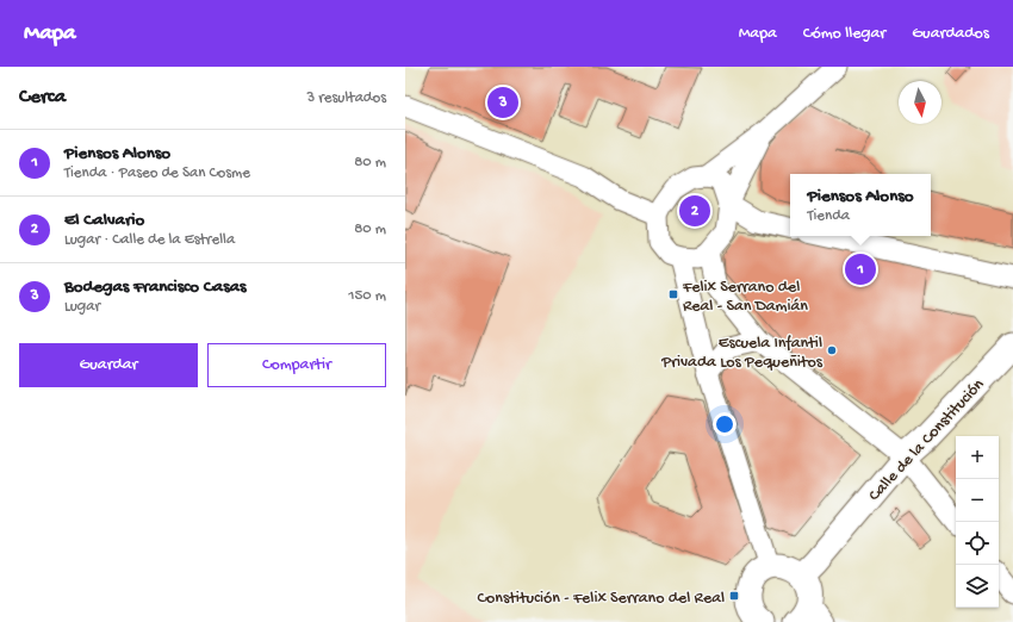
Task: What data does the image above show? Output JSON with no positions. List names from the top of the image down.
{
  "streets": {
    "street": ["Calle de la Constitución"]
  },
  "places": {
    "transit": ["Felix Serrano del Real - San Damián", "Constitución - Felix Serrano del Real"],
    "other": ["Escuela Infantil Privada Los Pequeñitos"]
  },
  "north": "bottom",
  "page": {
    "header": "Mapa",
    "nav": ["Mapa", "Cómo llegar", "Guardados"],
    "heading": ["Cerca", "3 resultados"],
    "pins": ["3", "2", "1"],
    "list": [
      {
        "mark": "1",
        "name": "Piensos Alonso",
        "note": "Tienda · Paseo de San Cosme",
        "value": "80 m"
      },
      {
        "mark": "2",
        "name": "El Calvario",
        "note": "Lugar · Calle de la Estrella",
        "value": "80 m"
      },
      {
        "mark": "3",
        "name": "Bodegas Francisco Casas",
        "note": "Lugar",
        "value": "150 m"
      }
    ],
    "popup": ["Piensos Alonso", "Tienda"],
    "buttons": ["Guardar", "Compartir"],
    "map_buttons": ["+", "−"]
  }
}
